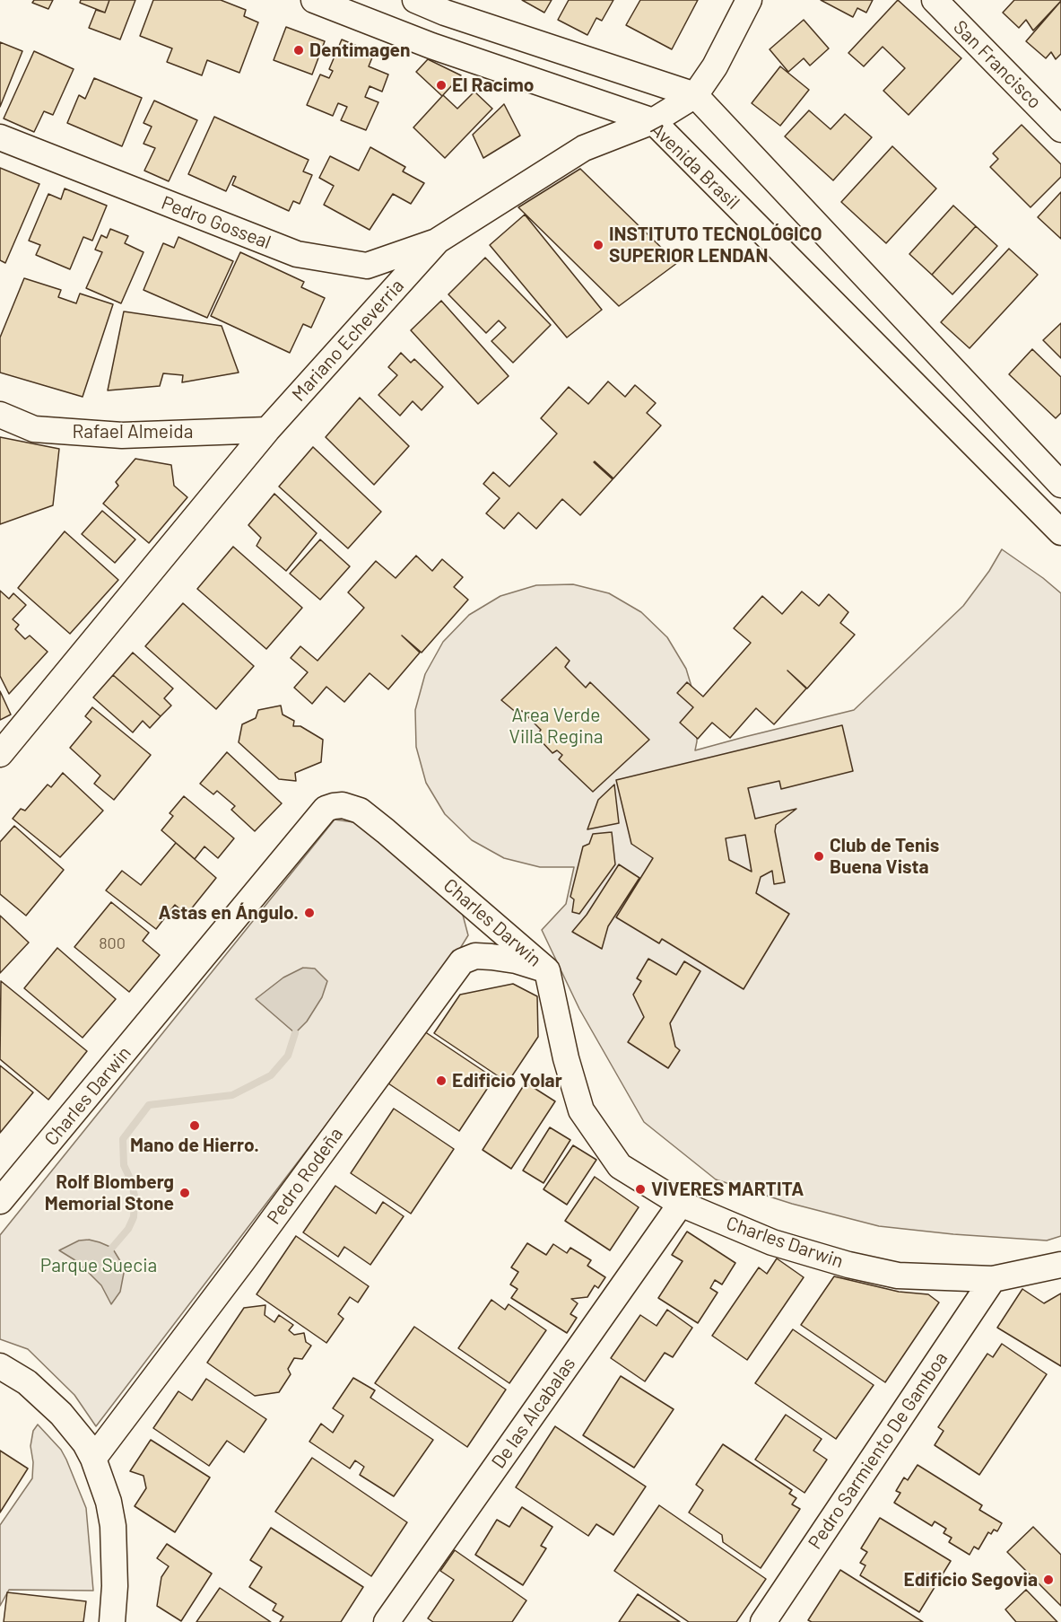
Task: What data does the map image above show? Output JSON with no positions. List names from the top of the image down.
{
  "streets": {
    "street": [
      "San Francisco",
      "Avenida Brasil",
      "Pedro Gosseal",
      "Mariano Echeverria",
      "Rafael Almeida",
      "Charles Darwin",
      "Pedro Rodeña",
      "De las Alcabalas",
      "Pedro Sarmiento De Gamboa"
    ]
  },
  "crossings": [
    ["Avenida Brasil", "Mariano Echeverria"],
    ["Pedro Gosseal", "Mariano Echeverria"],
    ["Mariano Echeverria", "Rafael Almeida"],
    ["Charles Darwin", "Pedro Rodeña"],
    ["Charles Darwin", "De las Alcabalas"],
    ["Charles Darwin", "Pedro Sarmiento De Gamboa"]
  ],
  "parks": ["Area Verde Villa Regina", "Parque Suecia"],
  "places": [
    "Dentimagen",
    "El Racimo",
    "INSTITUTO TECNOLÓGICO SUPERIOR LENDAN",
    "Club de Tenis Buena Vista",
    "Astas en Ángulo.",
    "Edificio Yolar",
    "Mano de Hierro.",
    "VIVERES MARTITA",
    "Rolf Blomberg Memorial Stone",
    "Edificio Segovia"
  ],
  "house_numbers": ["800"]
}
